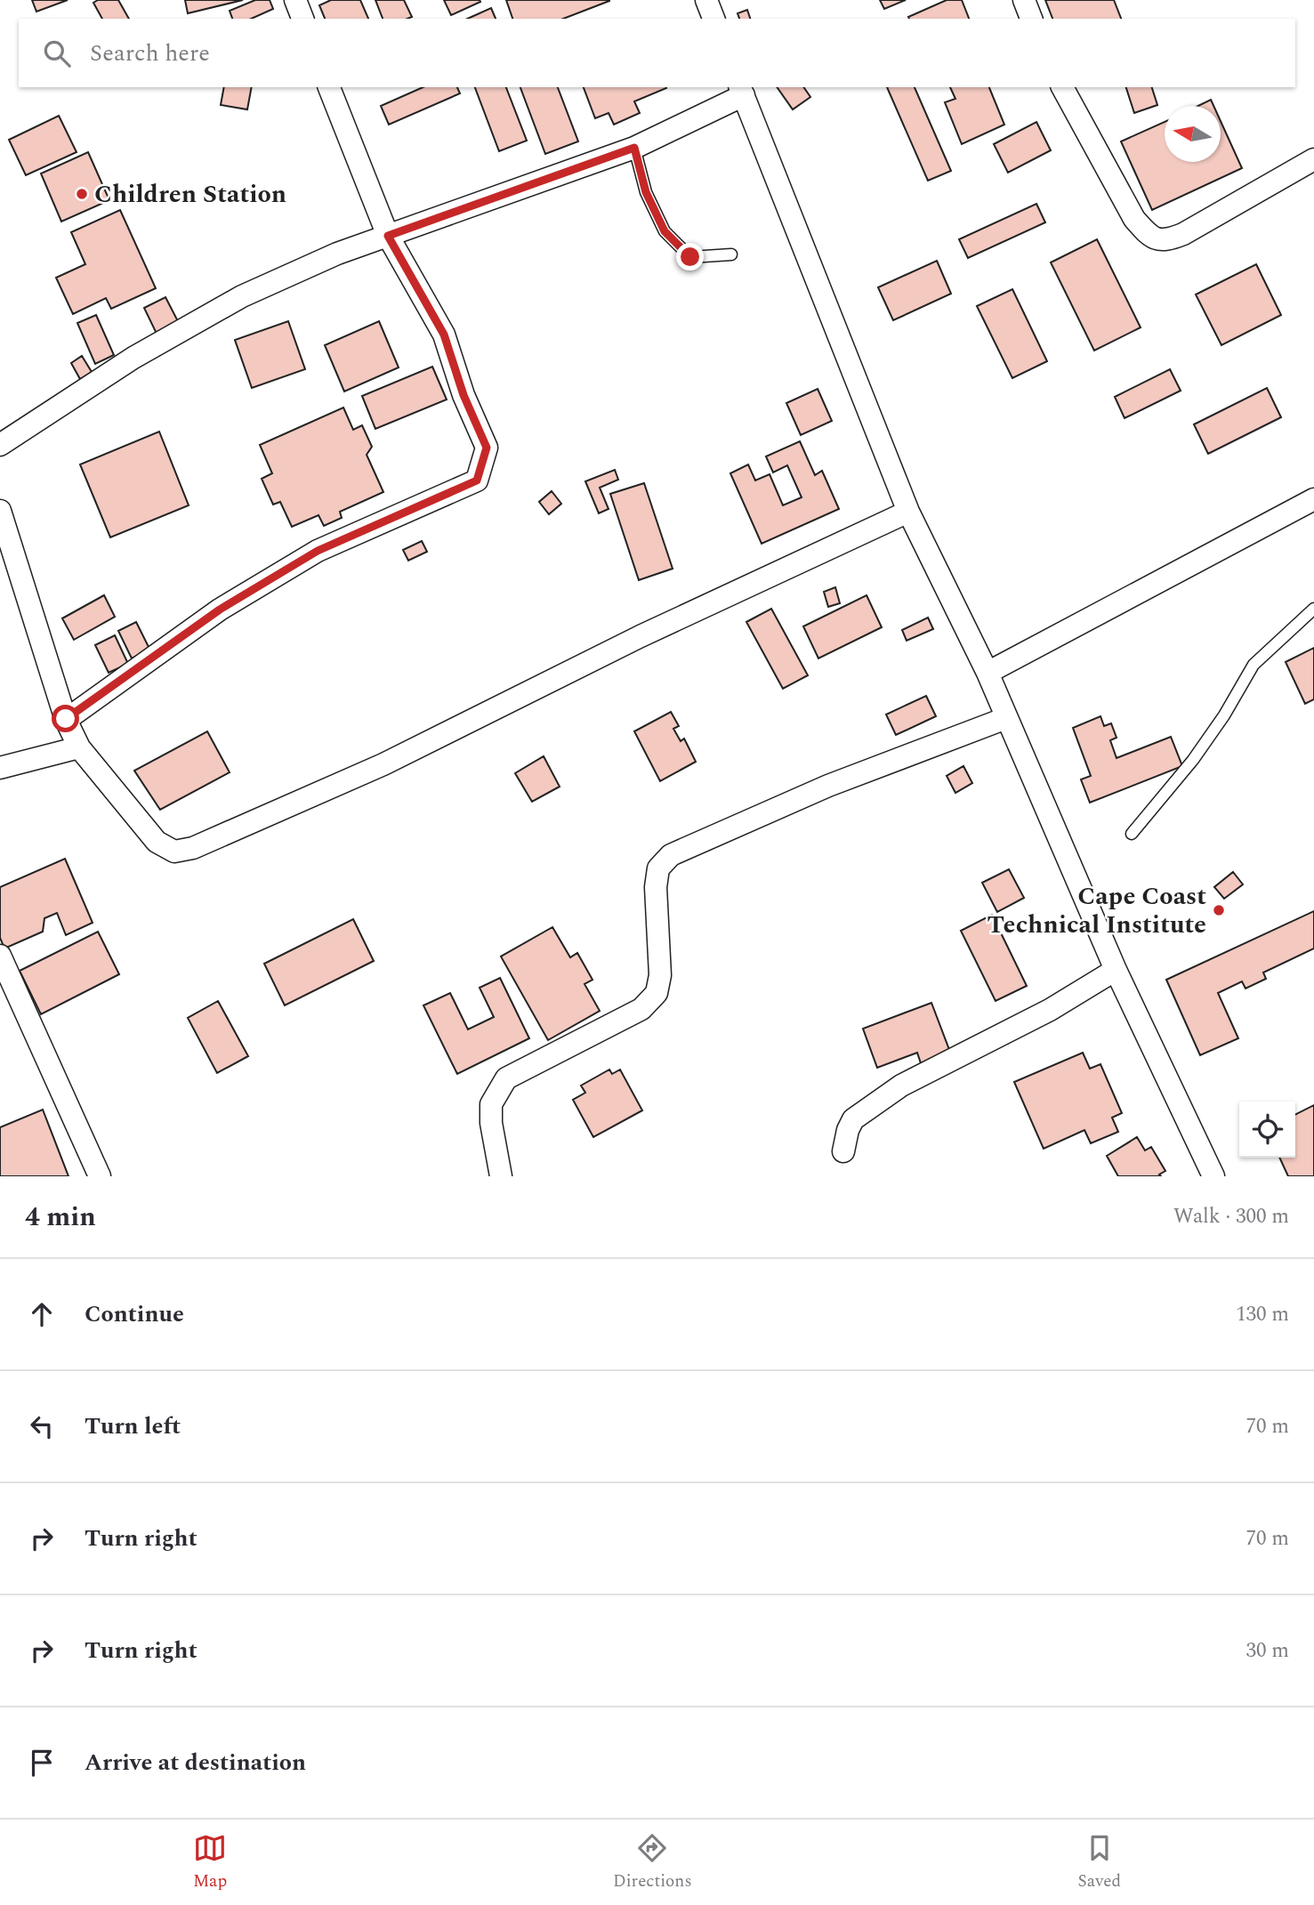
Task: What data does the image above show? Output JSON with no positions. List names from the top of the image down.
{
  "places": ["Children Station", "Cape Coast Technical Institute"],
  "north": "left",
  "page": {
    "search": "Search here",
    "heading": ["4 min", "Walk · 300 m"],
    "list": [
      ["Continue", "130 m"],
      ["Turn left", "70 m"],
      ["Turn right", "70 m"],
      ["Turn right", "30 m"],
      "Arrive at destination"
    ],
    "nav": ["Map", "Directions", "Saved"]
  }
}
